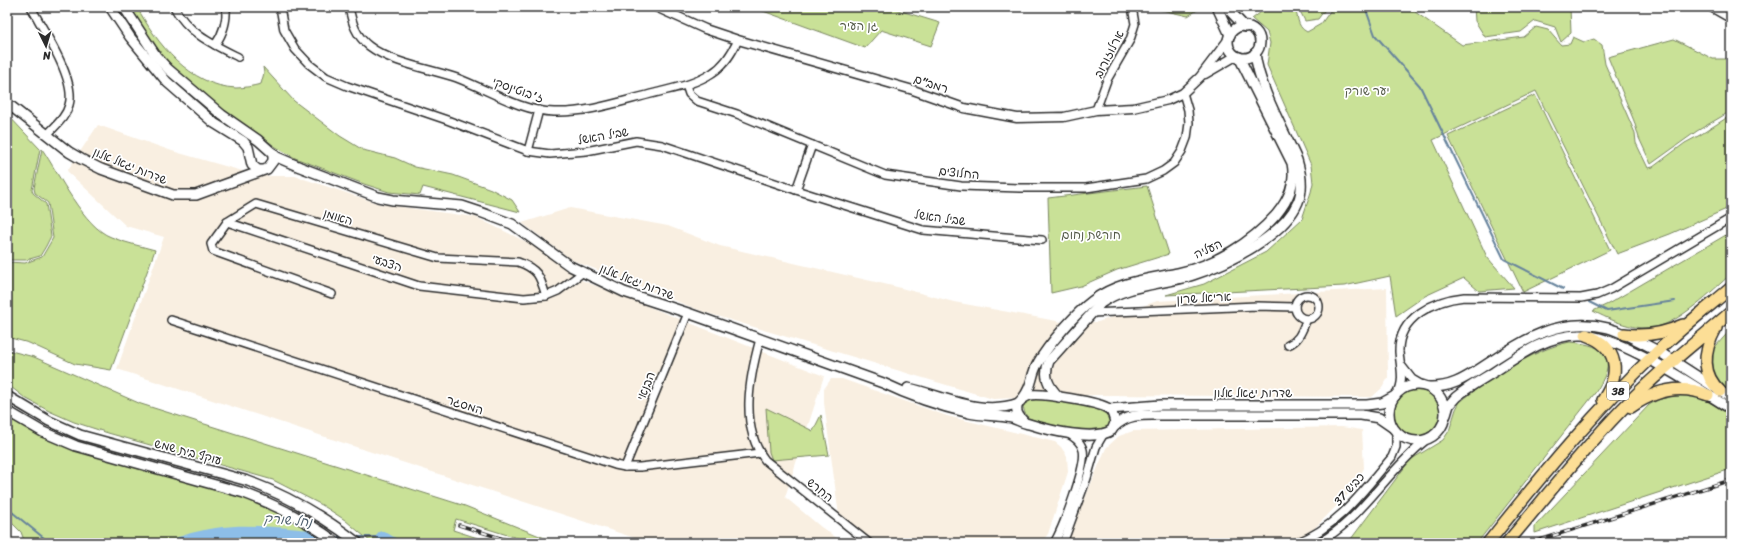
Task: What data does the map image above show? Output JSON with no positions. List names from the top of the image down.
{
  "streets": {
    "highway": ["38"],
    "main road": ["שדרות יגאל אלון", "העליה", "עוקף בית שמש"],
    "street": [
      "ארלוזורוב",
      "רמב\"ם",
      "ז'בוטינסקי",
      "שביל האשל",
      "החלוצים",
      "האומן",
      "הצבעי",
      "אריאל שרון",
      "הבנאי",
      "המסגר",
      "כביש 37",
      "החרש"
    ]
  },
  "crossings": [
    ["ארלוזורוב", "רמב\"ם"],
    ["רמב\"ם", "ז'בוטינסקי"],
    ["רמב\"ם", "החלוצים"],
    ["רמב\"ם", "העליה"],
    ["ז'בוטינסקי", "החלוצים"],
    ["שדרות יגאל אלון", "העליה"],
    ["שדרות יגאל אלון", "הבנאי"],
    ["שדרות יגאל אלון", "כביש 37"],
    ["האומן", "הצבעי"],
    ["העליה", "אריאל שרון"],
    ["הבנאי", "המסגר"],
    ["המסגר", "החרש"]
  ],
  "water": ["נחל שורק"],
  "parks": ["גן העיר", "יער שורק", "חורשת נחום"],
  "north": "bottom"
}
